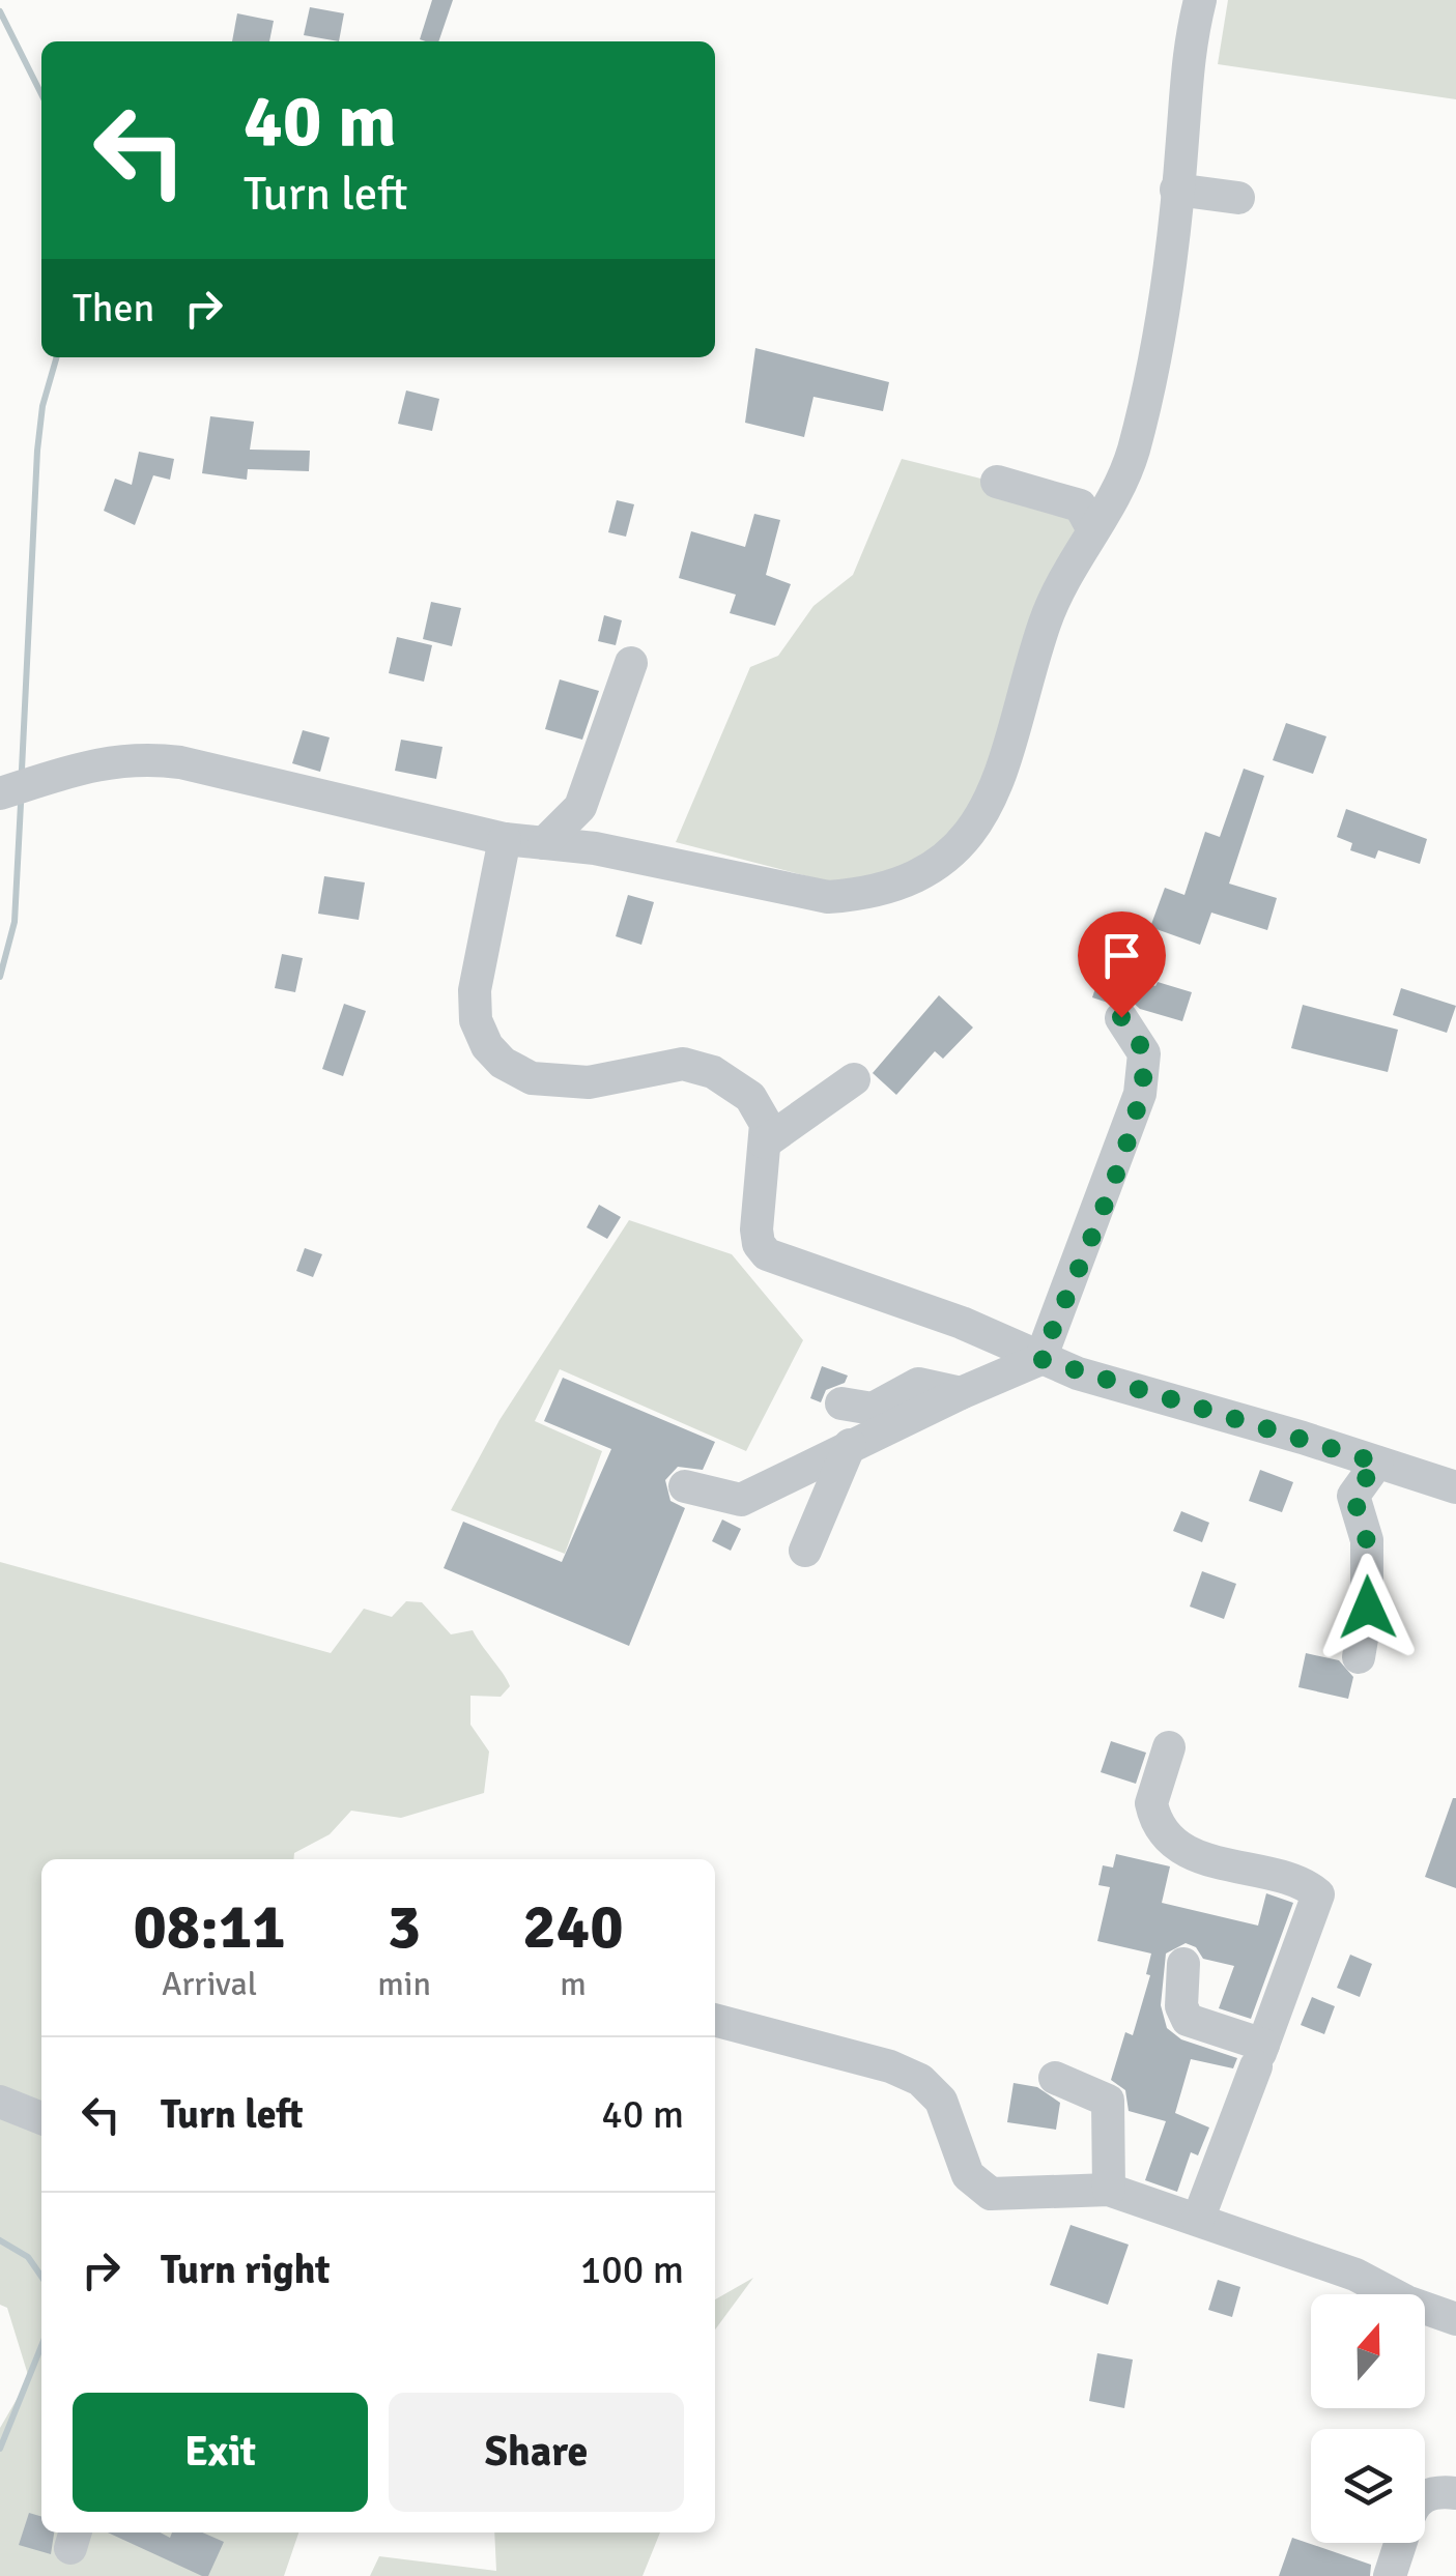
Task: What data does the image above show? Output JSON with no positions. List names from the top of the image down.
{
  "north": "top",
  "page": {
    "turn": ["40 m", "Turn left"],
    "then": "Then",
    "eta": [
      "08:11",
      "Arrival",
      "3",
      "min",
      "240",
      "m"
    ],
    "list": [
      {
        "name": "Turn left",
        "value": "40 m"
      },
      {
        "name": "Turn right",
        "value": "100 m"
      }
    ],
    "buttons": ["Exit", "Share"]
  }
}
